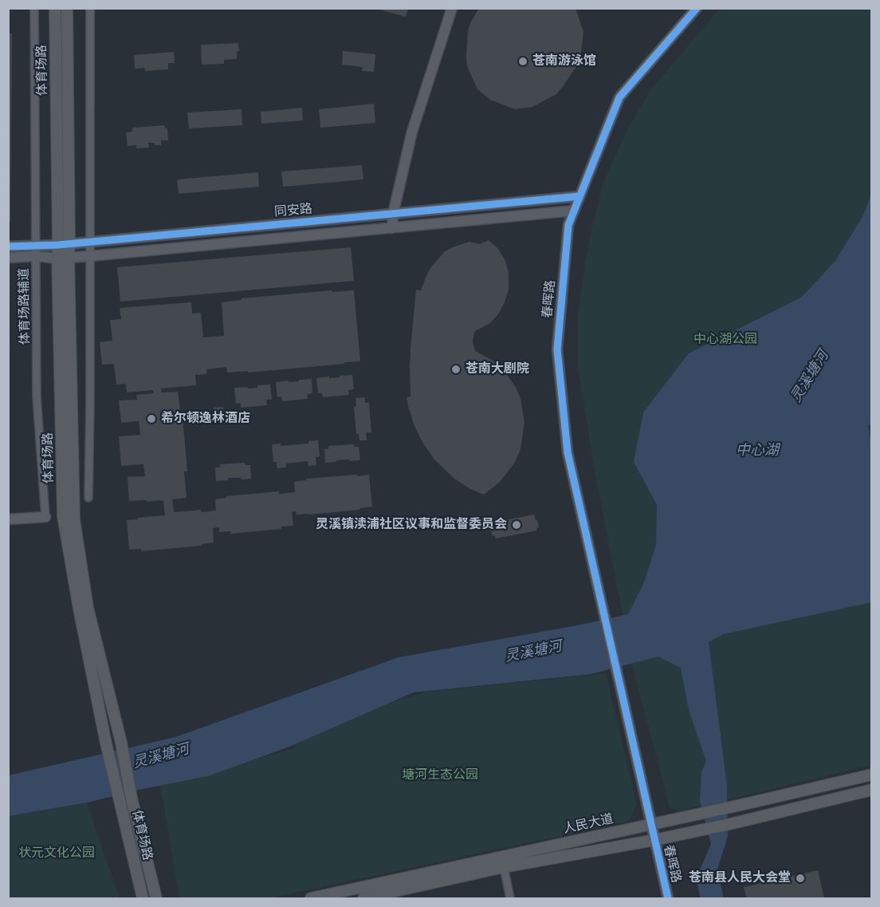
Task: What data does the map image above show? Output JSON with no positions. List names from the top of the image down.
{
  "streets": {
    "main road": ["体育场路", "人民大道"],
    "street": ["同安路", "春晖路", "体育场路辅道"]
  },
  "crossings": [
    ["体育场路", "同安路"],
    ["同安路", "春晖路"],
    ["同安路", "体育场路辅道"],
    ["春晖路", "人民大道"]
  ],
  "water": ["灵溪塘河", "中心湖"],
  "parks": ["中心湖公园", "塘河生态公园", "状元文化公园"],
  "places": [
    "苍南游泳馆",
    "苍南大剧院",
    "希尔顿逸林酒店",
    "灵溪镇渎浦社区议事和监督委员会",
    "苍南县人民大会堂"
  ]
}
